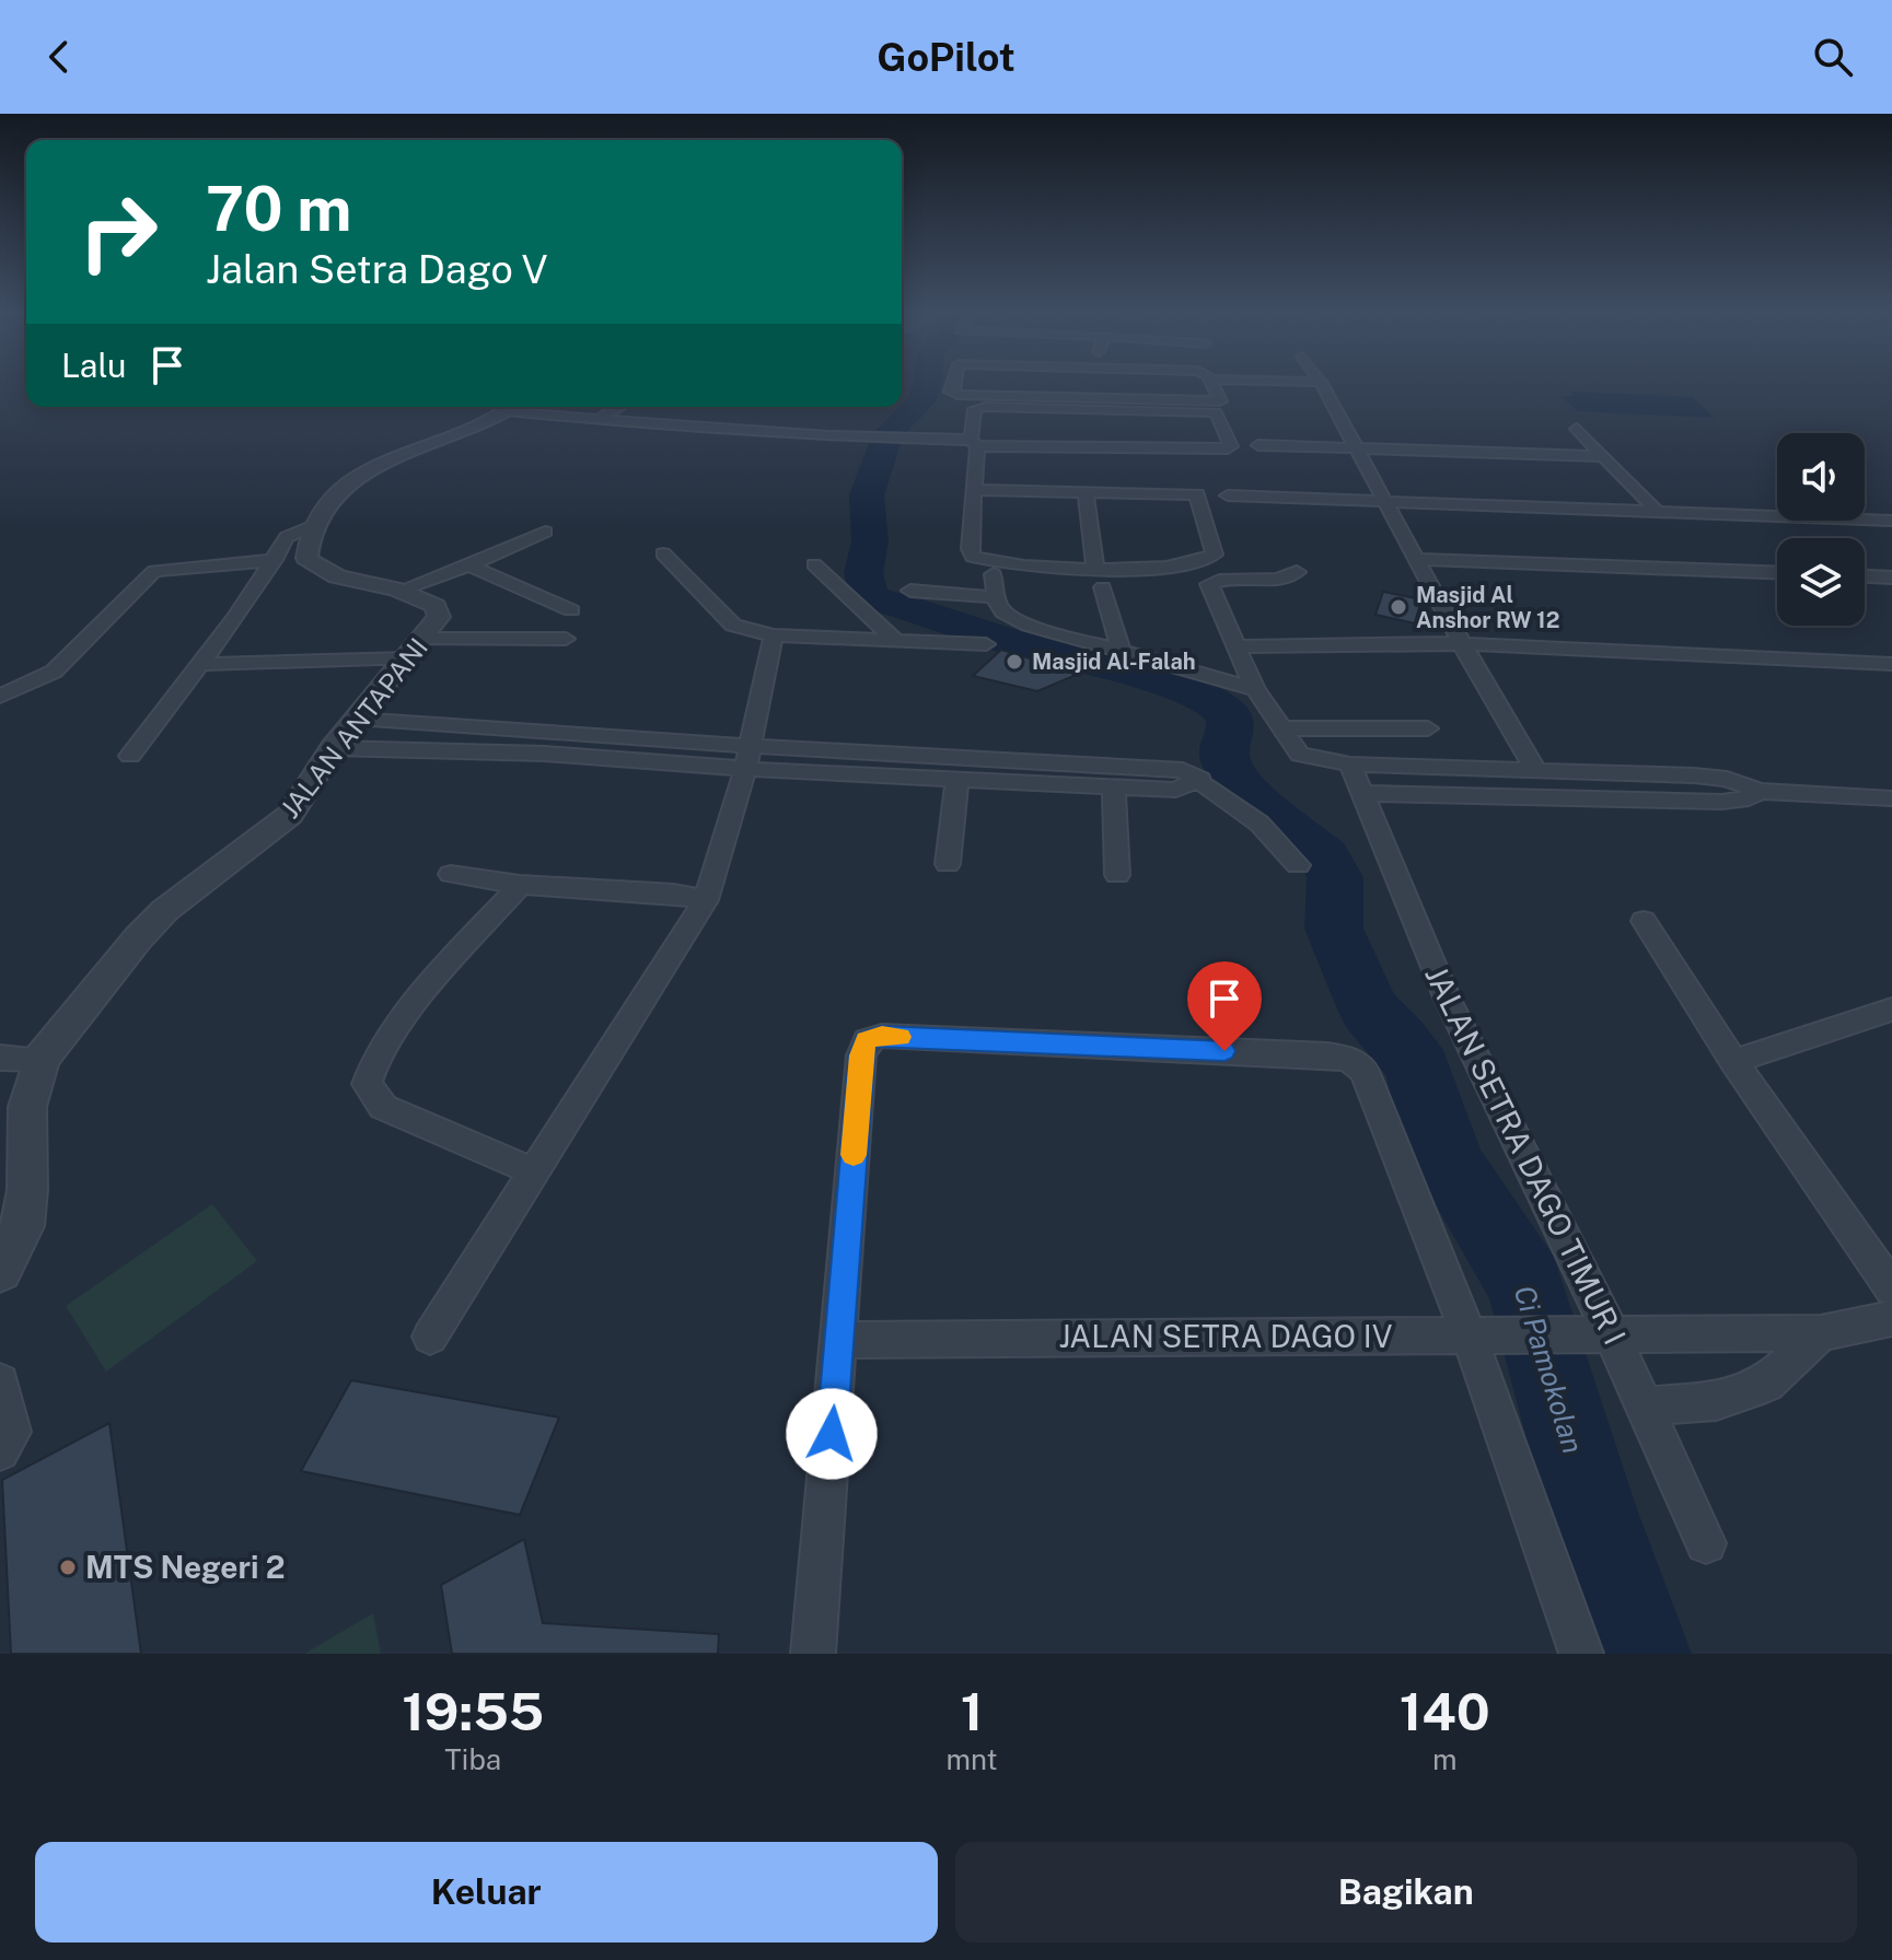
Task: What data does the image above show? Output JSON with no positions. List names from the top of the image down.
{
  "streets": {
    "street": ["JALAN ANTAPANI", "JALAN SETRA DAGO TIMUR I", "JALAN SETRA DAGO IV"]
  },
  "crossings": [
    ["JALAN SETRA DAGO TIMUR I", "JALAN SETRA DAGO IV"]
  ],
  "water": ["Ci Pamokolan"],
  "places": ["Masjid Al Anshor RW 12", "Masjid Al-Falah", "MTS Negeri 2"],
  "page": {
    "header": "GoPilot",
    "turn": ["70 m", "Jalan Setra Dago V"],
    "then": "Lalu",
    "eta": [
      "19:55",
      "Tiba",
      "1",
      "mnt",
      "140",
      "m"
    ],
    "buttons": ["Keluar", "Bagikan"]
  }
}
